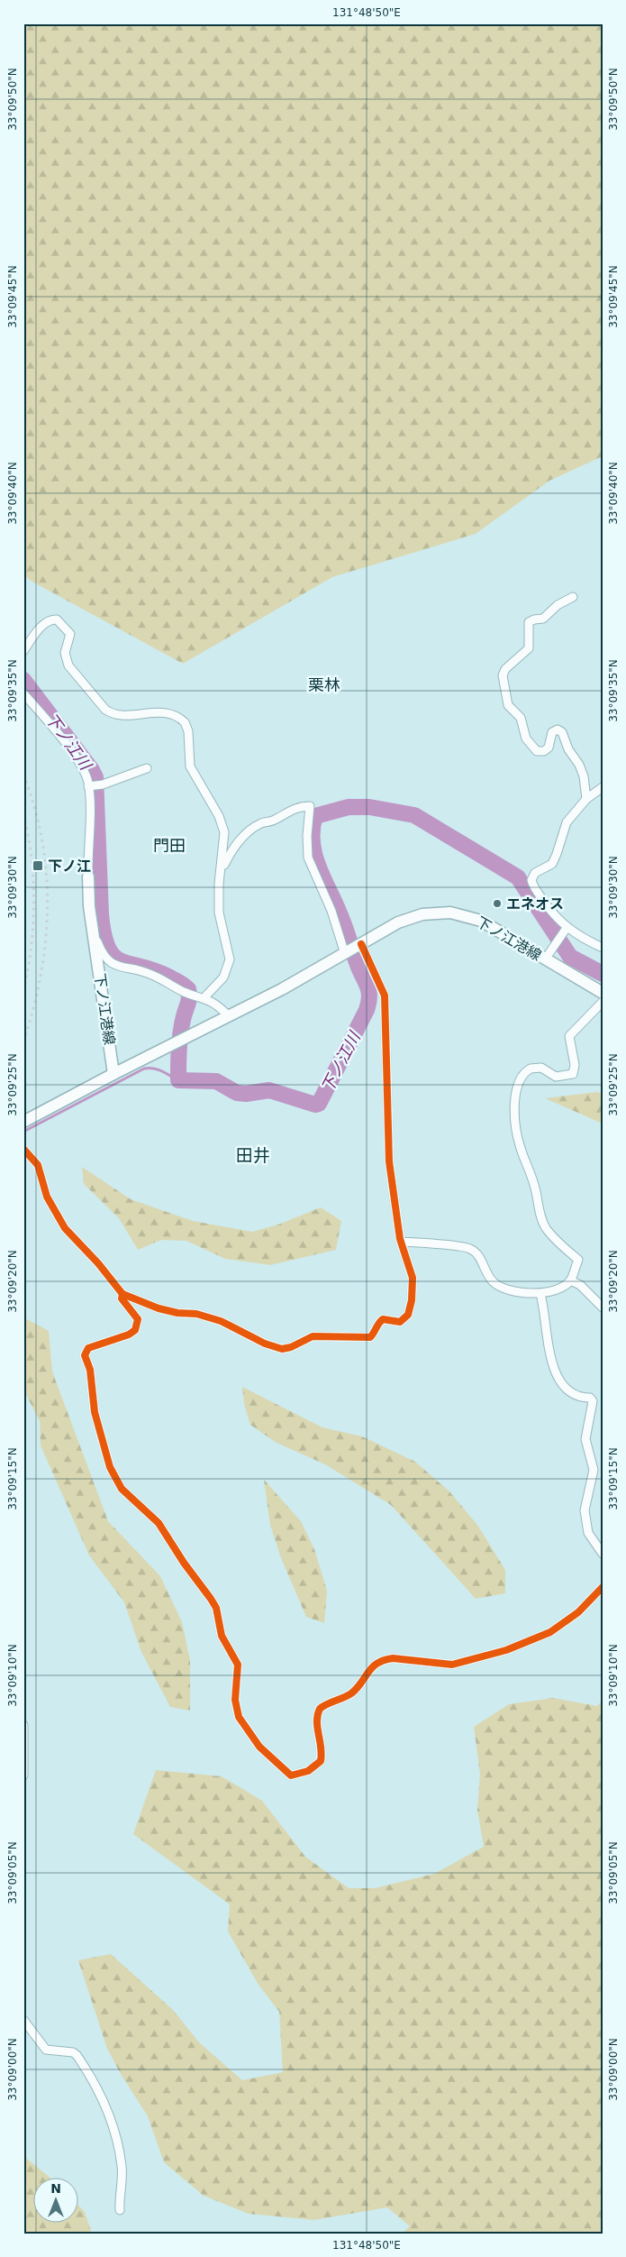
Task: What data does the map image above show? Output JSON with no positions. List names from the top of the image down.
{
  "streets": {
    "main road": ["下ノ江港線"]
  },
  "districts": ["栗林", "門田", "田井"],
  "water": ["下ノ江川"],
  "places": {
    "transit": ["下ノ江"],
    "other": ["エネオス"]
  },
  "north": "top",
  "coordinates": [
    "131°48'50\"E",
    "33°09'50\"N",
    "33°09'45\"N",
    "33°09'40\"N",
    "33°09'35\"N",
    "33°09'30\"N",
    "33°09'25\"N",
    "33°09'20\"N",
    "33°09'15\"N",
    "33°09'10\"N",
    "33°09'05\"N",
    "33°09'00\"N"
  ]
}
